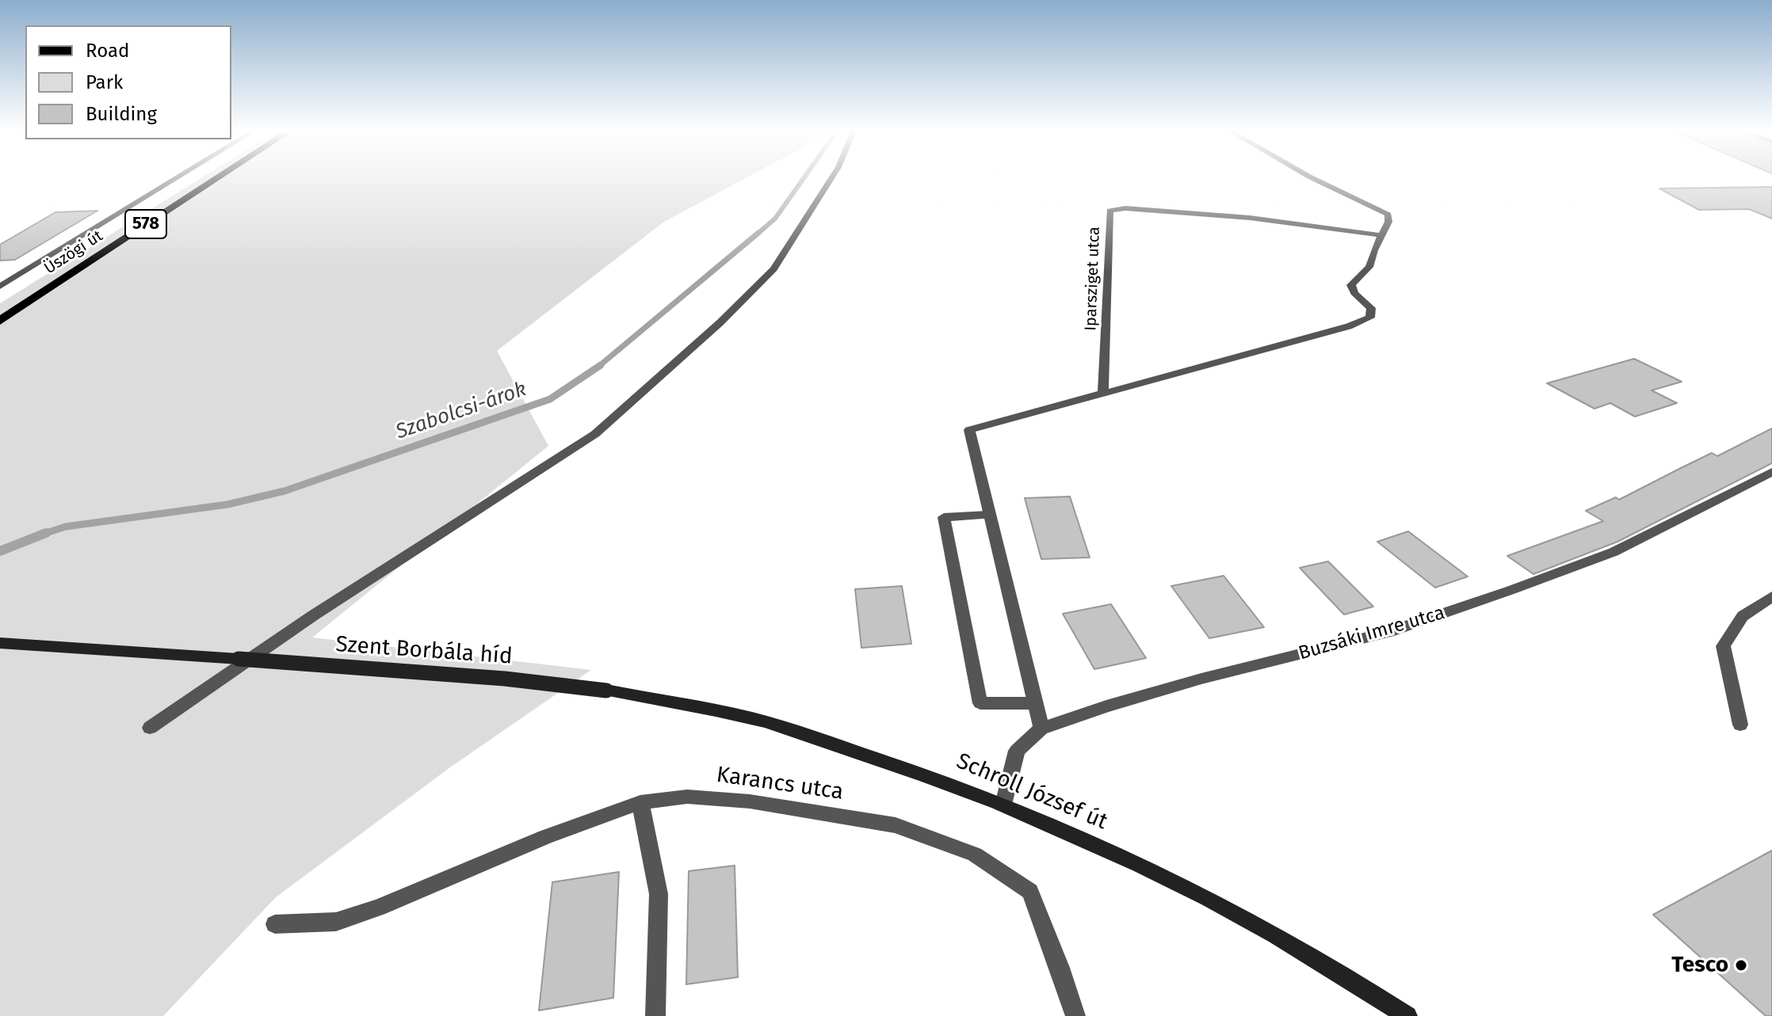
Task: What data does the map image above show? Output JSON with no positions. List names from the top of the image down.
{
  "streets": {
    "main road": [
      "578",
      "Üszögi út",
      "Szent Borbála híd",
      "Schroll József út"
    ],
    "street": ["Iparsziget utca", "Buzsáki Imre utca", "Karancs utca"]
  },
  "crossings": [
    ["Buzsáki Imre utca", "Schroll József út"],
    ["Szent Borbála híd", "Schroll József út"]
  ],
  "water": ["Szabolcsi-árok"],
  "places": ["Tesco"],
  "legend": ["Road", "Park", "Building"]
}
